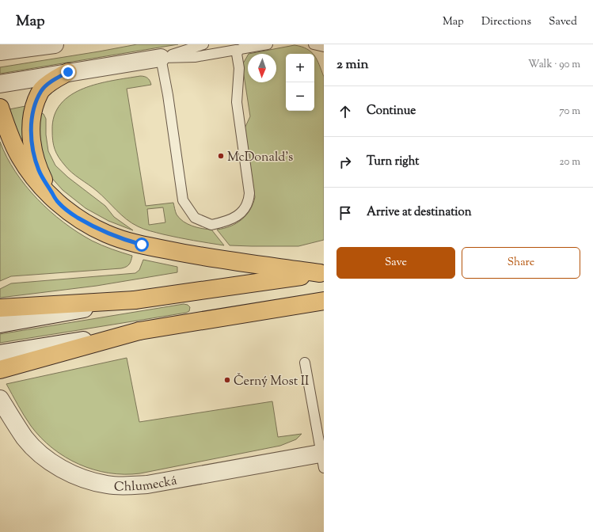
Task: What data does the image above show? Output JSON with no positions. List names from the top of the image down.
{
  "streets": {
    "street": ["Chlumecká"]
  },
  "places": ["McDonald's", "Černý Most II"],
  "north": "bottom",
  "page": {
    "header": "Map",
    "nav": ["Map", "Directions", "Saved"],
    "heading": ["2 min", "Walk · 90 m"],
    "map_buttons": ["+", "−"],
    "list": [
      ["Continue", "70 m"],
      ["Turn right", "20 m"],
      "Arrive at destination"
    ],
    "buttons": ["Save", "Share"]
  }
}
